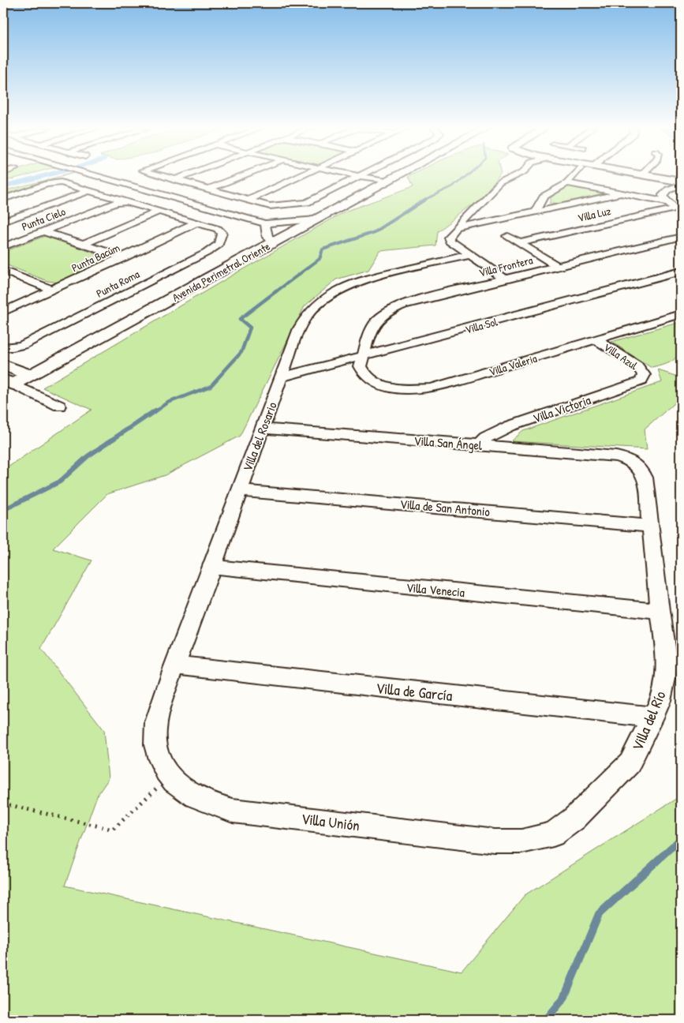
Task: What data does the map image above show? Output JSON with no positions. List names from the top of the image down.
{
  "streets": {
    "street": [
      "Villa Luz",
      "Punta Cielo",
      "Punta Bacúm",
      "Villa Frontera",
      "Avenida Perimetral Oriente",
      "Punta Roma",
      "Villa Sol",
      "Villa Azul",
      "Villa Valeria",
      "Villa Victoria",
      "Villa del Rosario",
      "Villa San Ángel",
      "Villa de San Antonio",
      "Villa Venecia",
      "Villa de García",
      "Villa del Río",
      "Villa Unión"
    ]
  },
  "crossings": [
    ["Punta Bacúm", "Punta Roma"],
    ["Villa Frontera", "Villa Sol"],
    ["Villa Frontera", "Villa Valeria"],
    ["Villa Sol", "Villa Valeria"],
    ["Villa Sol", "Villa del Rosario"],
    ["Villa Azul", "Villa Valeria"],
    ["Villa Azul", "Villa Victoria"],
    ["Villa Victoria", "Villa San Ángel"],
    ["Villa del Rosario", "Villa San Ángel"],
    ["Villa del Rosario", "Villa de San Antonio"],
    ["Villa del Rosario", "Villa Venecia"],
    ["Villa del Rosario", "Villa de García"],
    ["Villa del Rosario", "Villa Unión"],
    ["Villa San Ángel", "Villa del Río"],
    ["Villa de San Antonio", "Villa del Río"],
    ["Villa Venecia", "Villa del Río"],
    ["Villa de García", "Villa del Río"],
    ["Villa del Río", "Villa Unión"]
  ]
}
